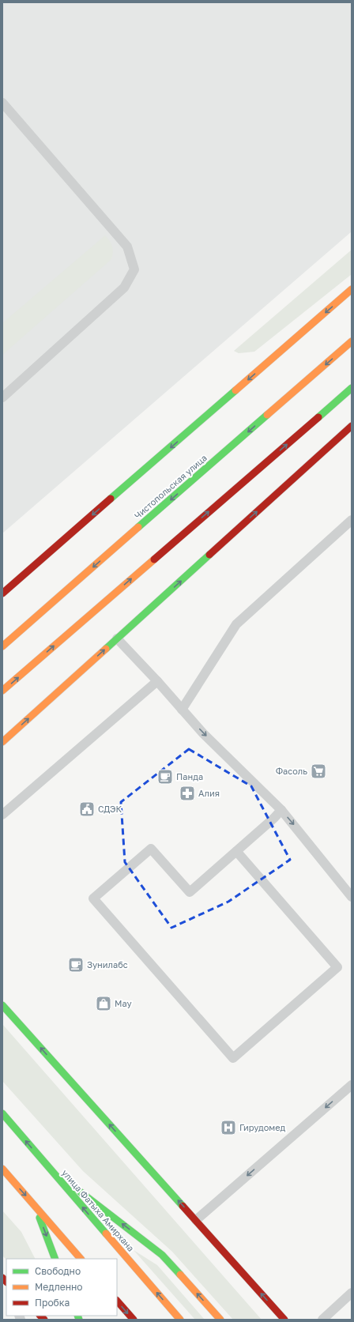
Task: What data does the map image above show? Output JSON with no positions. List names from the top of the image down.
{
  "streets": {
    "main road": ["Чистопольская улица", "улица Фатыха Амирхана"]
  },
  "places": {
    "supermarket": ["Фасоль"],
    "cafe": ["Панда", "Зунилабс"],
    "pharmacy": ["Алия"],
    "public building": ["СДЭК"],
    "shop": ["May"],
    "hospital": ["Гирудомед"]
  },
  "legend": ["Свободно", "Медленно", "Пробка"]
}
